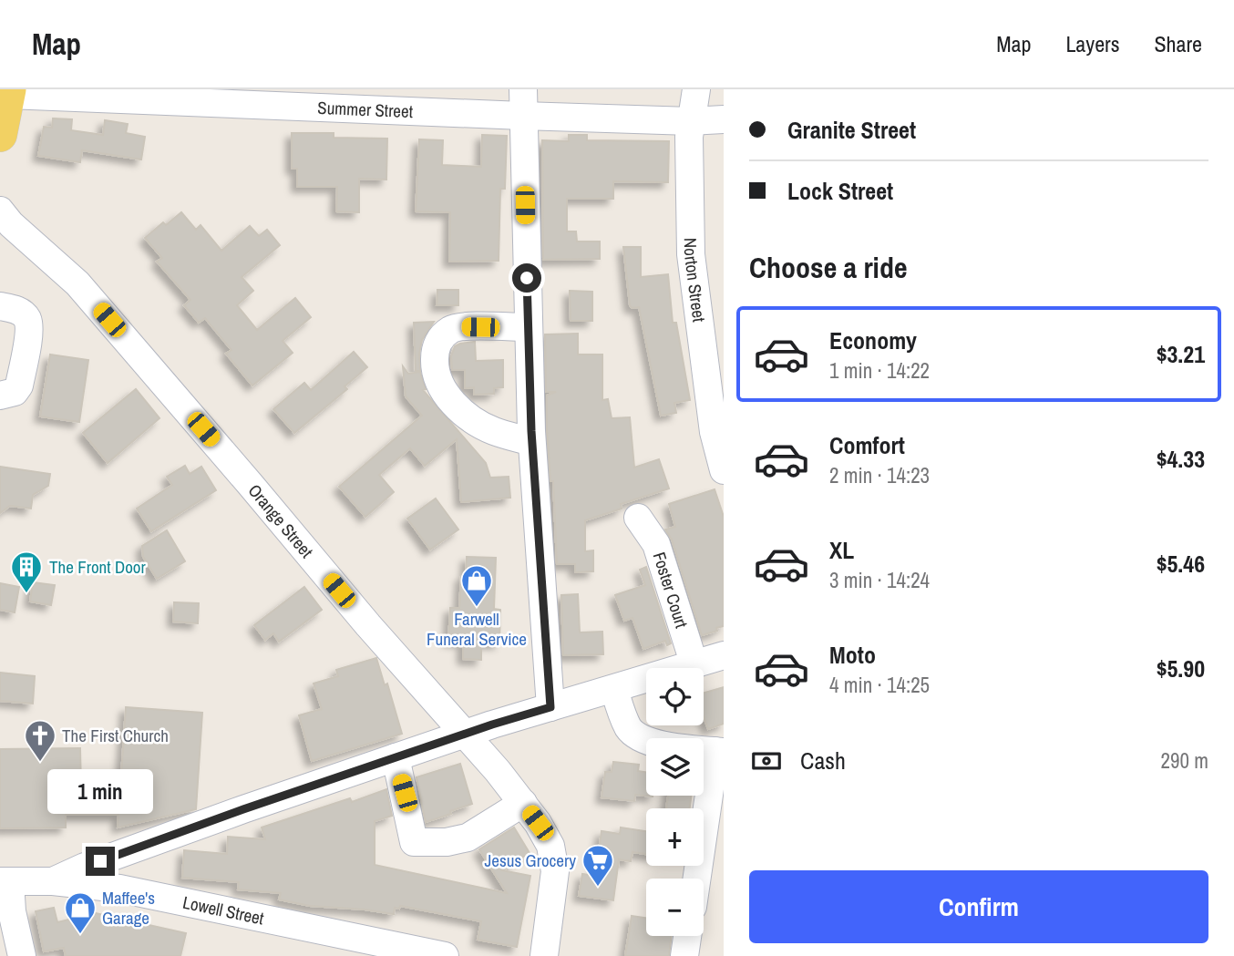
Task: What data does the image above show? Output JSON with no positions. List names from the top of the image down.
{
  "streets": {
    "street": [
      "Summer Street",
      "Norton Street",
      "Orange Street",
      "Foster Court",
      "Lowell Street"
    ]
  },
  "crossings": [
    ["Summer Street", "Norton Street"]
  ],
  "places": {
    "building": ["The Front Door"],
    "shop": ["Farwell Funeral Service", "Maffee's Garage"],
    "church": ["The First Church"],
    "supermarket": ["Jesus Grocery"]
  },
  "page": {
    "header": "Map",
    "nav": ["Map", "Layers", "Share"],
    "banner": ["Granite Street", "Lock Street"],
    "heading": "Choose a ride",
    "list": [
      {
        "name": "Economy",
        "note": "1 min · 14:22",
        "value": "$3.21"
      },
      {
        "name": "Comfort",
        "note": "2 min · 14:23",
        "value": "$4.33"
      },
      {
        "name": "XL",
        "note": "3 min · 14:24",
        "value": "$5.46"
      },
      {
        "name": "Moto",
        "note": "4 min · 14:25",
        "value": "$5.90"
      }
    ],
    "map_buttons": ["+", "−"],
    "pay": ["Cash", "290 m"],
    "bubble": "1 min",
    "buttons": "Confirm"
  }
}
